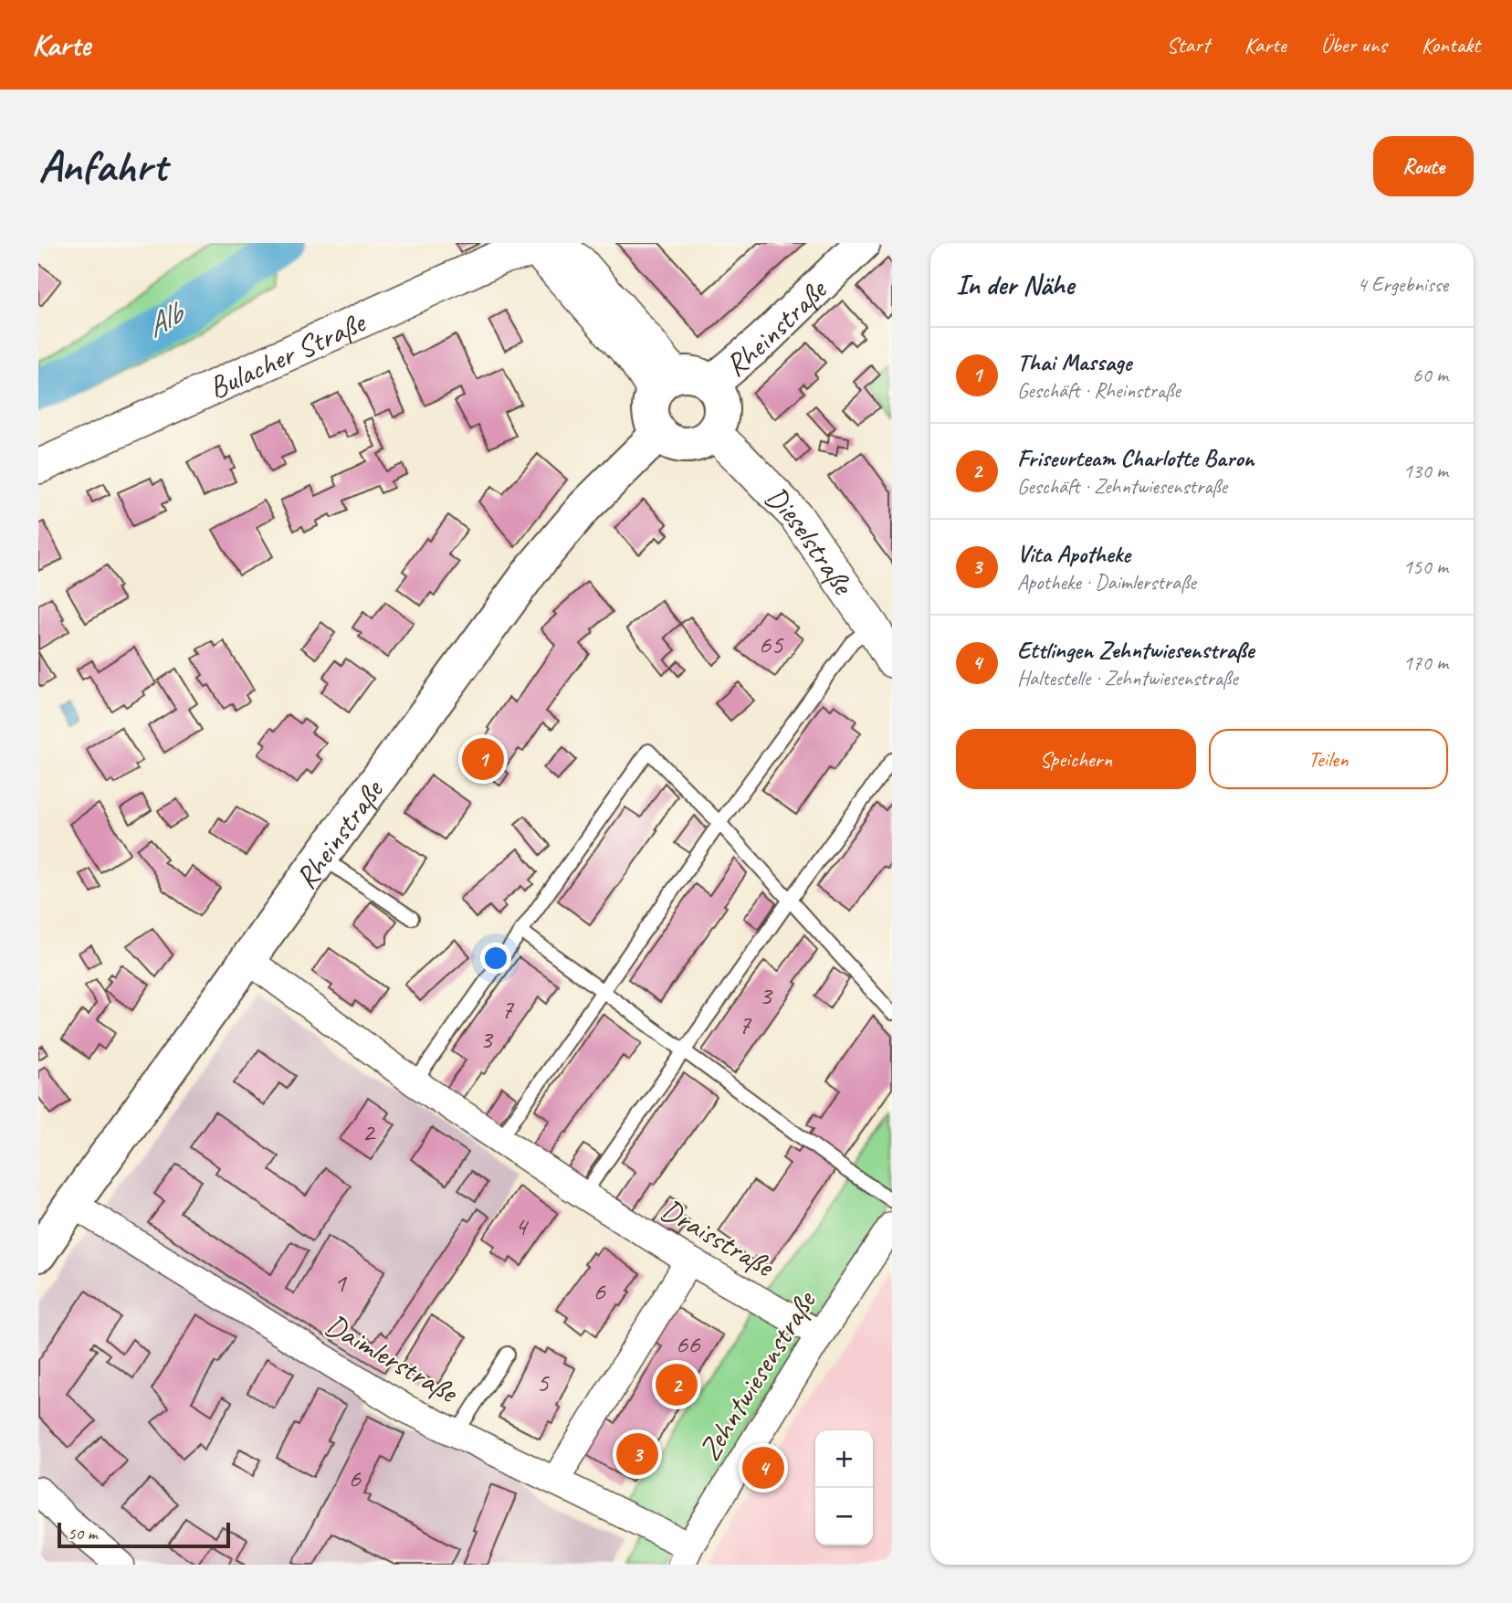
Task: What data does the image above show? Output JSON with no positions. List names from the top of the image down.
{
  "streets": {
    "main road": ["Rheinstraße"],
    "street": [
      "Bulacher Straße",
      "Dieselstraße",
      "Draisstraße",
      "Daimlerstraße",
      "Zehntwiesenstraße"
    ]
  },
  "crossings": [
    ["Rheinstraße", "Bulacher Straße"],
    ["Rheinstraße", "Dieselstraße"],
    ["Rheinstraße", "Draisstraße"],
    ["Rheinstraße", "Daimlerstraße"],
    ["Bulacher Straße", "Dieselstraße"],
    ["Draisstraße", "Zehntwiesenstraße"],
    ["Daimlerstraße", "Zehntwiesenstraße"]
  ],
  "water": ["Alb"],
  "house_numbers": [
    "65",
    "3",
    "7",
    "7",
    "3",
    "2",
    "4",
    "1",
    "6",
    "66",
    "5",
    "6"
  ],
  "scale_bar": "50 m",
  "page": {
    "header": "Karte",
    "nav": [
      "Start",
      "Karte",
      "Über uns",
      "Kontakt"
    ],
    "buttons": [
      "Route",
      ["Speichern", "Teilen"]
    ],
    "title": "Anfahrt",
    "heading": ["In der Nähe", "4 Ergebnisse"],
    "list": [
      {
        "mark": "1",
        "name": "Thai Massage",
        "note": "Geschäft · Rheinstraße",
        "value": "60 m"
      },
      {
        "mark": "2",
        "name": "Friseurteam Charlotte Baron",
        "note": "Geschäft · Zehntwiesenstraße",
        "value": "130 m"
      },
      {
        "mark": "3",
        "name": "Vita Apotheke",
        "note": "Apotheke · Daimlerstraße",
        "value": "150 m"
      },
      {
        "mark": "4",
        "name": "Ettlingen Zehntwiesenstraße",
        "note": "Haltestelle · Zehntwiesenstraße",
        "value": "170 m"
      }
    ],
    "pins": [
      "1",
      "2",
      "3",
      "4"
    ],
    "map_buttons": ["+", "−"],
    "scale": "50 m"
  }
}
